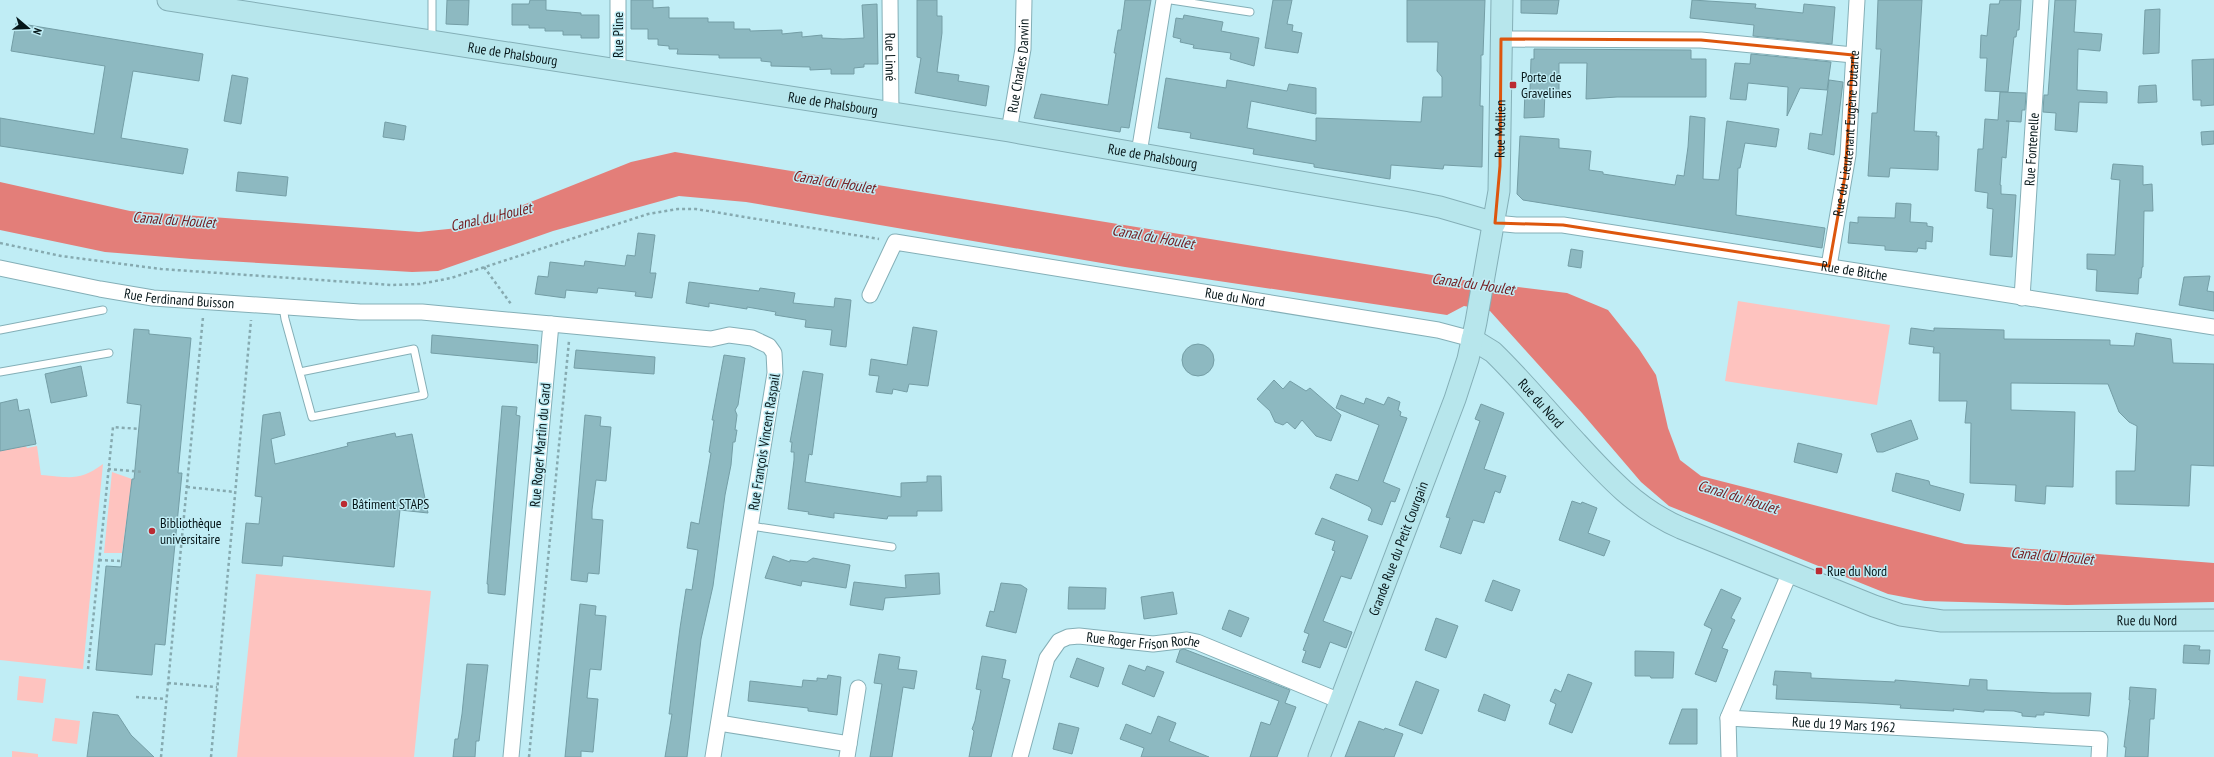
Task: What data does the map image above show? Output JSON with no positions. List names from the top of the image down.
{
  "streets": {
    "street": [
      "Rue Pline",
      "Rue de Phalsbourg",
      "Rue Linné",
      "Rue Charles Darwin",
      "Rue Mollien",
      "Rue du Lieutenant Eugène Dutarte",
      "Rue Fontenelle",
      "Rue de Bitche",
      "Rue Ferdinand Buisson",
      "Rue du Nord",
      "Rue François Vincent Raspail",
      "Rue Roger Martin du Gard",
      "Grande Rue du Petit Courgain",
      "Rue Roger Frison Roche",
      "Rue du 19 Mars 1962"
    ]
  },
  "crossings": [
    ["Rue Pline", "Rue de Phalsbourg"],
    ["Rue de Phalsbourg", "Rue Linné"],
    ["Rue de Phalsbourg", "Rue Charles Darwin"],
    ["Rue de Phalsbourg", "Rue Mollien"],
    ["Rue de Phalsbourg", "Rue de Bitche"],
    ["Rue Mollien", "Rue de Bitche"],
    ["Rue Mollien", "Grande Rue du Petit Courgain"],
    ["Rue du Lieutenant Eugène Dutarte", "Rue de Bitche"],
    ["Rue Fontenelle", "Rue de Bitche"],
    ["Rue Ferdinand Buisson", "Rue François Vincent Raspail"],
    ["Rue Ferdinand Buisson", "Rue Roger Martin du Gard"],
    ["Rue du Nord", "Grande Rue du Petit Courgain"],
    ["Rue François Vincent Raspail", "Rue Roger Martin du Gard"],
    ["Grande Rue du Petit Courgain", "Rue Roger Frison Roche"]
  ],
  "water": ["Canal du Houlet"],
  "places": {
    "transit": ["Porte de Gravelines", "Rue du Nord"],
    "other": ["Bâtiment STAPS", "Bibliothèque universitaire"]
  },
  "north": "right"
}
